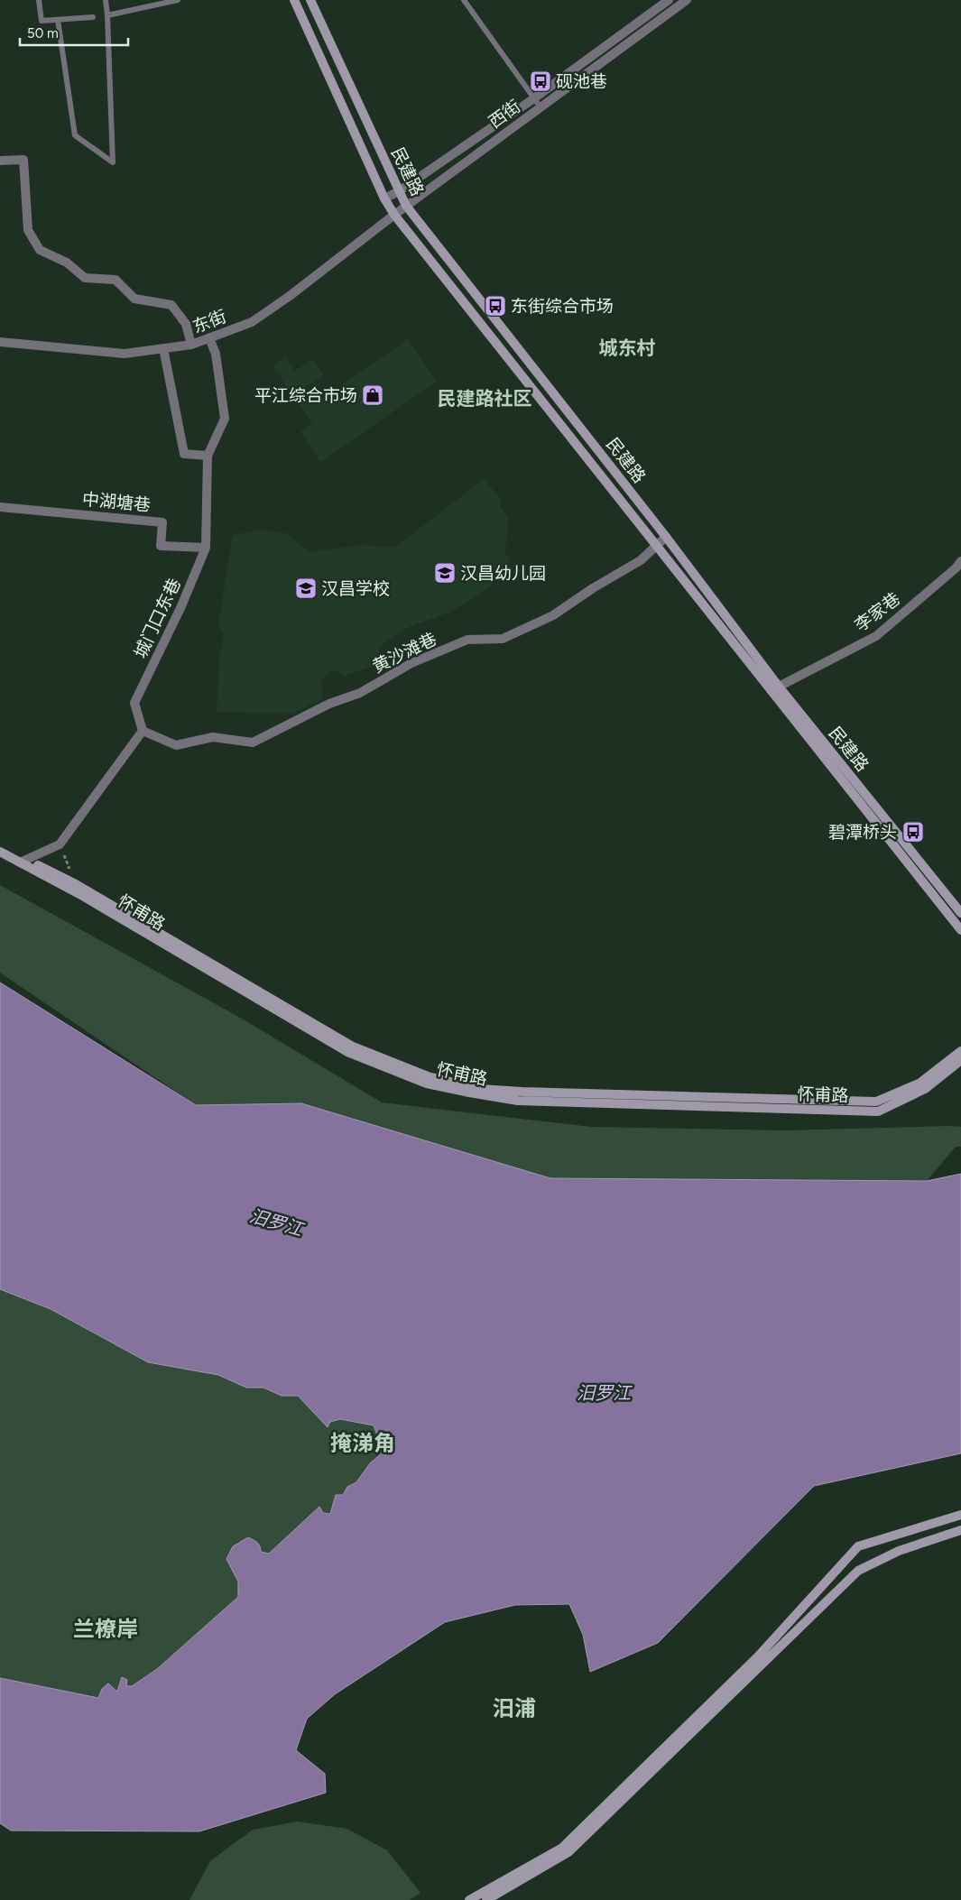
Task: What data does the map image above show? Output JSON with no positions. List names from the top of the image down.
{
  "streets": {
    "main road": ["民建路", "怀甫路"],
    "street": [
      "西街",
      "东街",
      "中湖塘巷",
      "李家巷",
      "城门口东巷",
      "黄沙滩巷"
    ]
  },
  "crossings": [
    ["西街", "民建路"],
    ["西街", "东街"],
    ["民建路", "李家巷"],
    ["民建路", "黄沙滩巷"],
    ["东街", "城门口东巷"],
    ["中湖塘巷", "城门口东巷"],
    ["城门口东巷", "黄沙滩巷"]
  ],
  "districts": [
    "城东村",
    "民建路社区",
    "掩涕角",
    "兰橑岸",
    "汨浦"
  ],
  "water": ["汨罗江"],
  "places": {
    "bus stop": ["砚池巷", "东街综合市场", "碧潭桥头"],
    "shop": ["平江综合市场"],
    "school or university": ["汉昌幼儿园", "汉昌学校"]
  },
  "scale_bar": "50 m"
}
